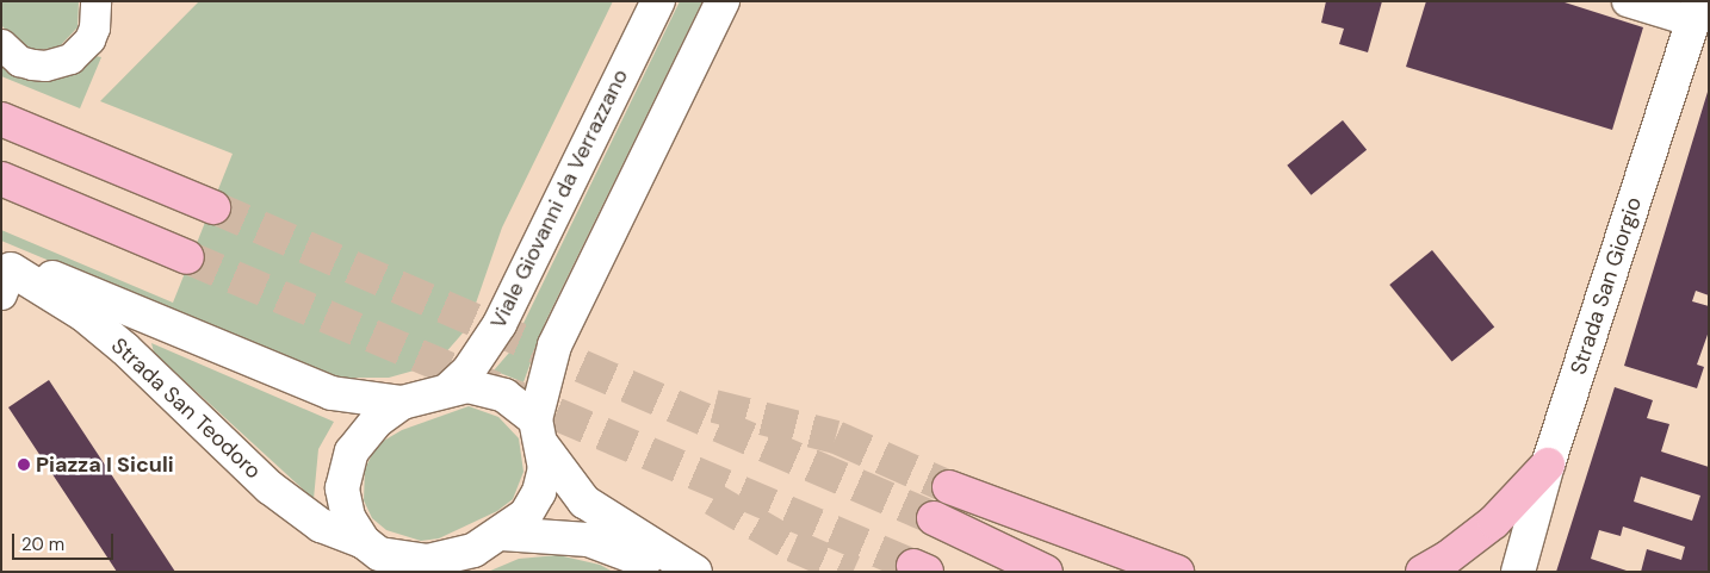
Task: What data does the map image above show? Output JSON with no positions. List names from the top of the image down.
{
  "streets": {
    "main road": ["Viale Giovanni da Verrazzano", "Strada San Giorgio", "Strada San Teodoro"]
  },
  "crossings": [
    ["Viale Giovanni da Verrazzano", "Strada San Teodoro"]
  ],
  "places": ["Piazza I Siculi"],
  "scale_bar": "20 m"
}
